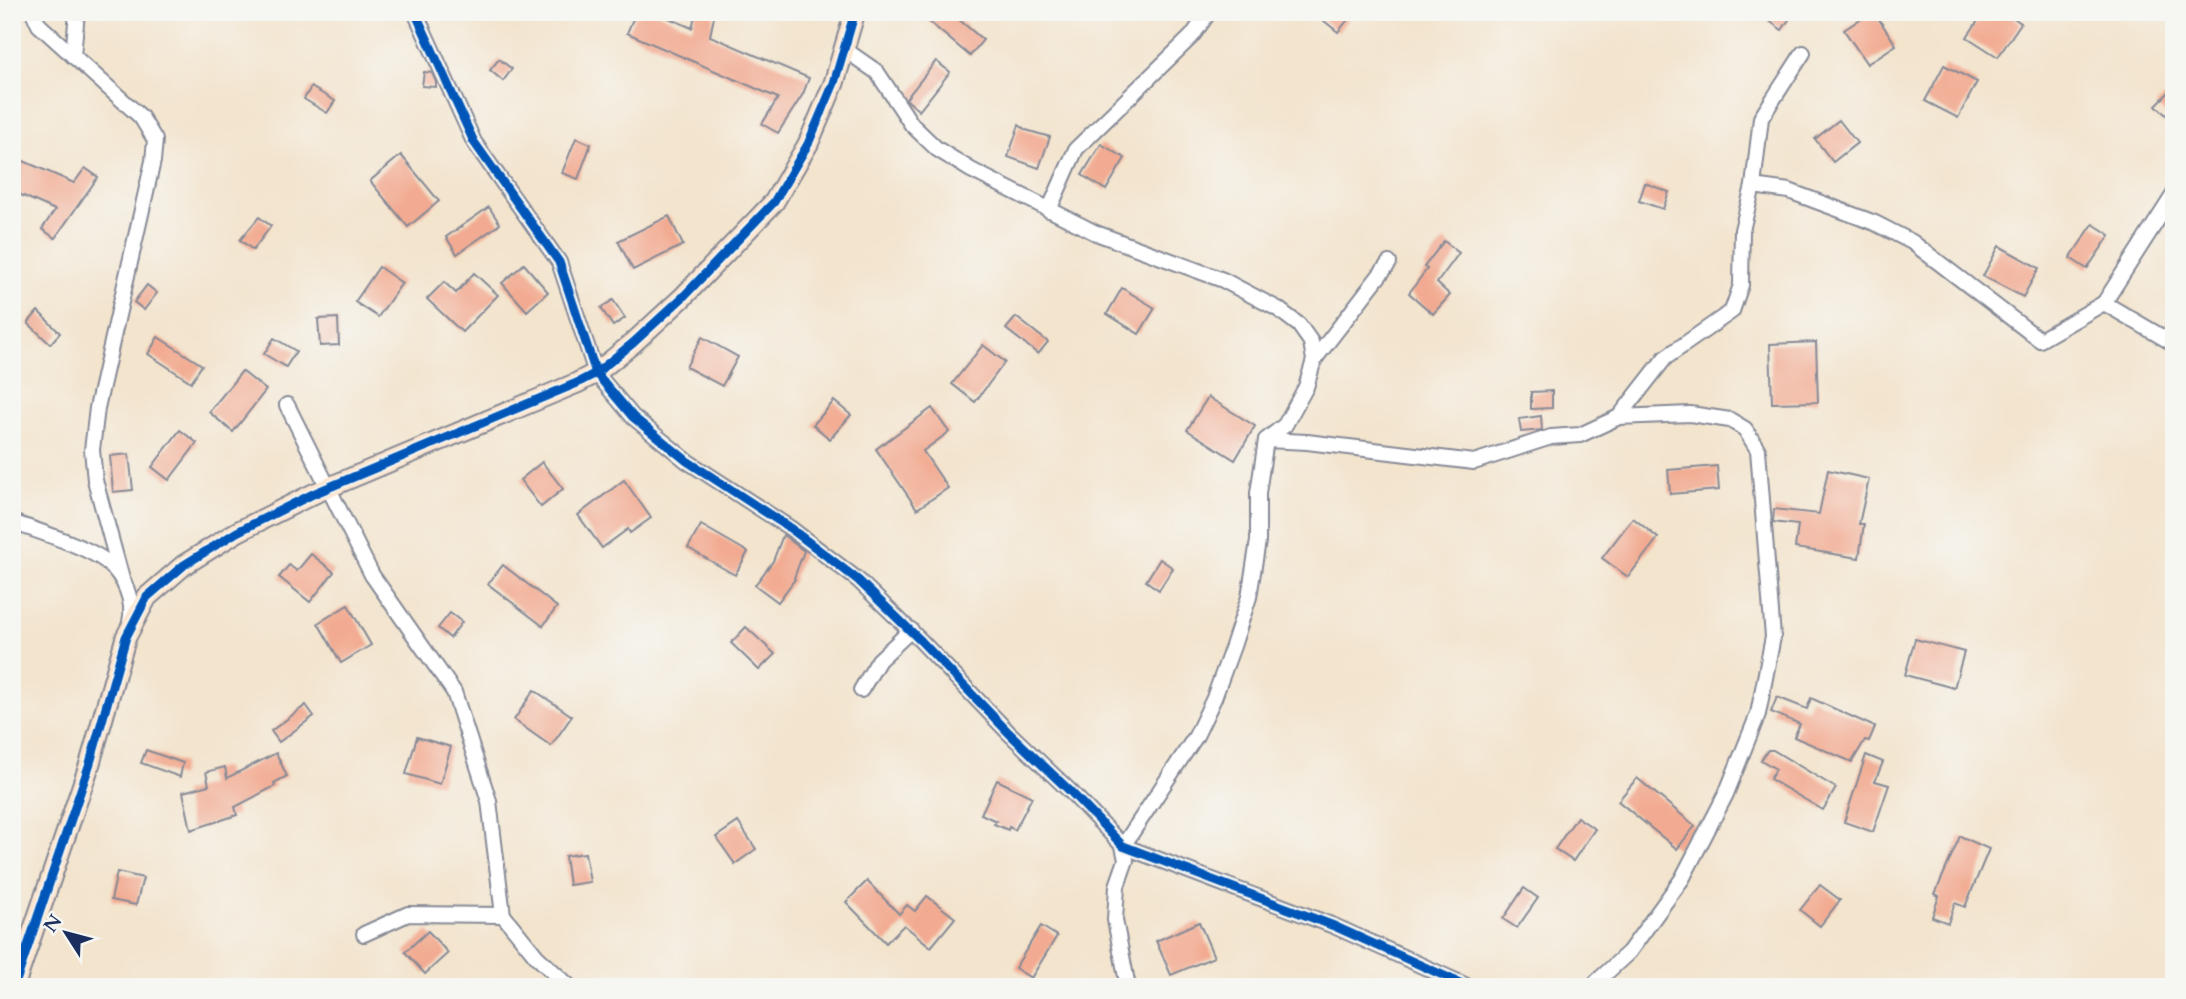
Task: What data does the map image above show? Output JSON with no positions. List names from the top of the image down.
{
  "north": "top left"
}
